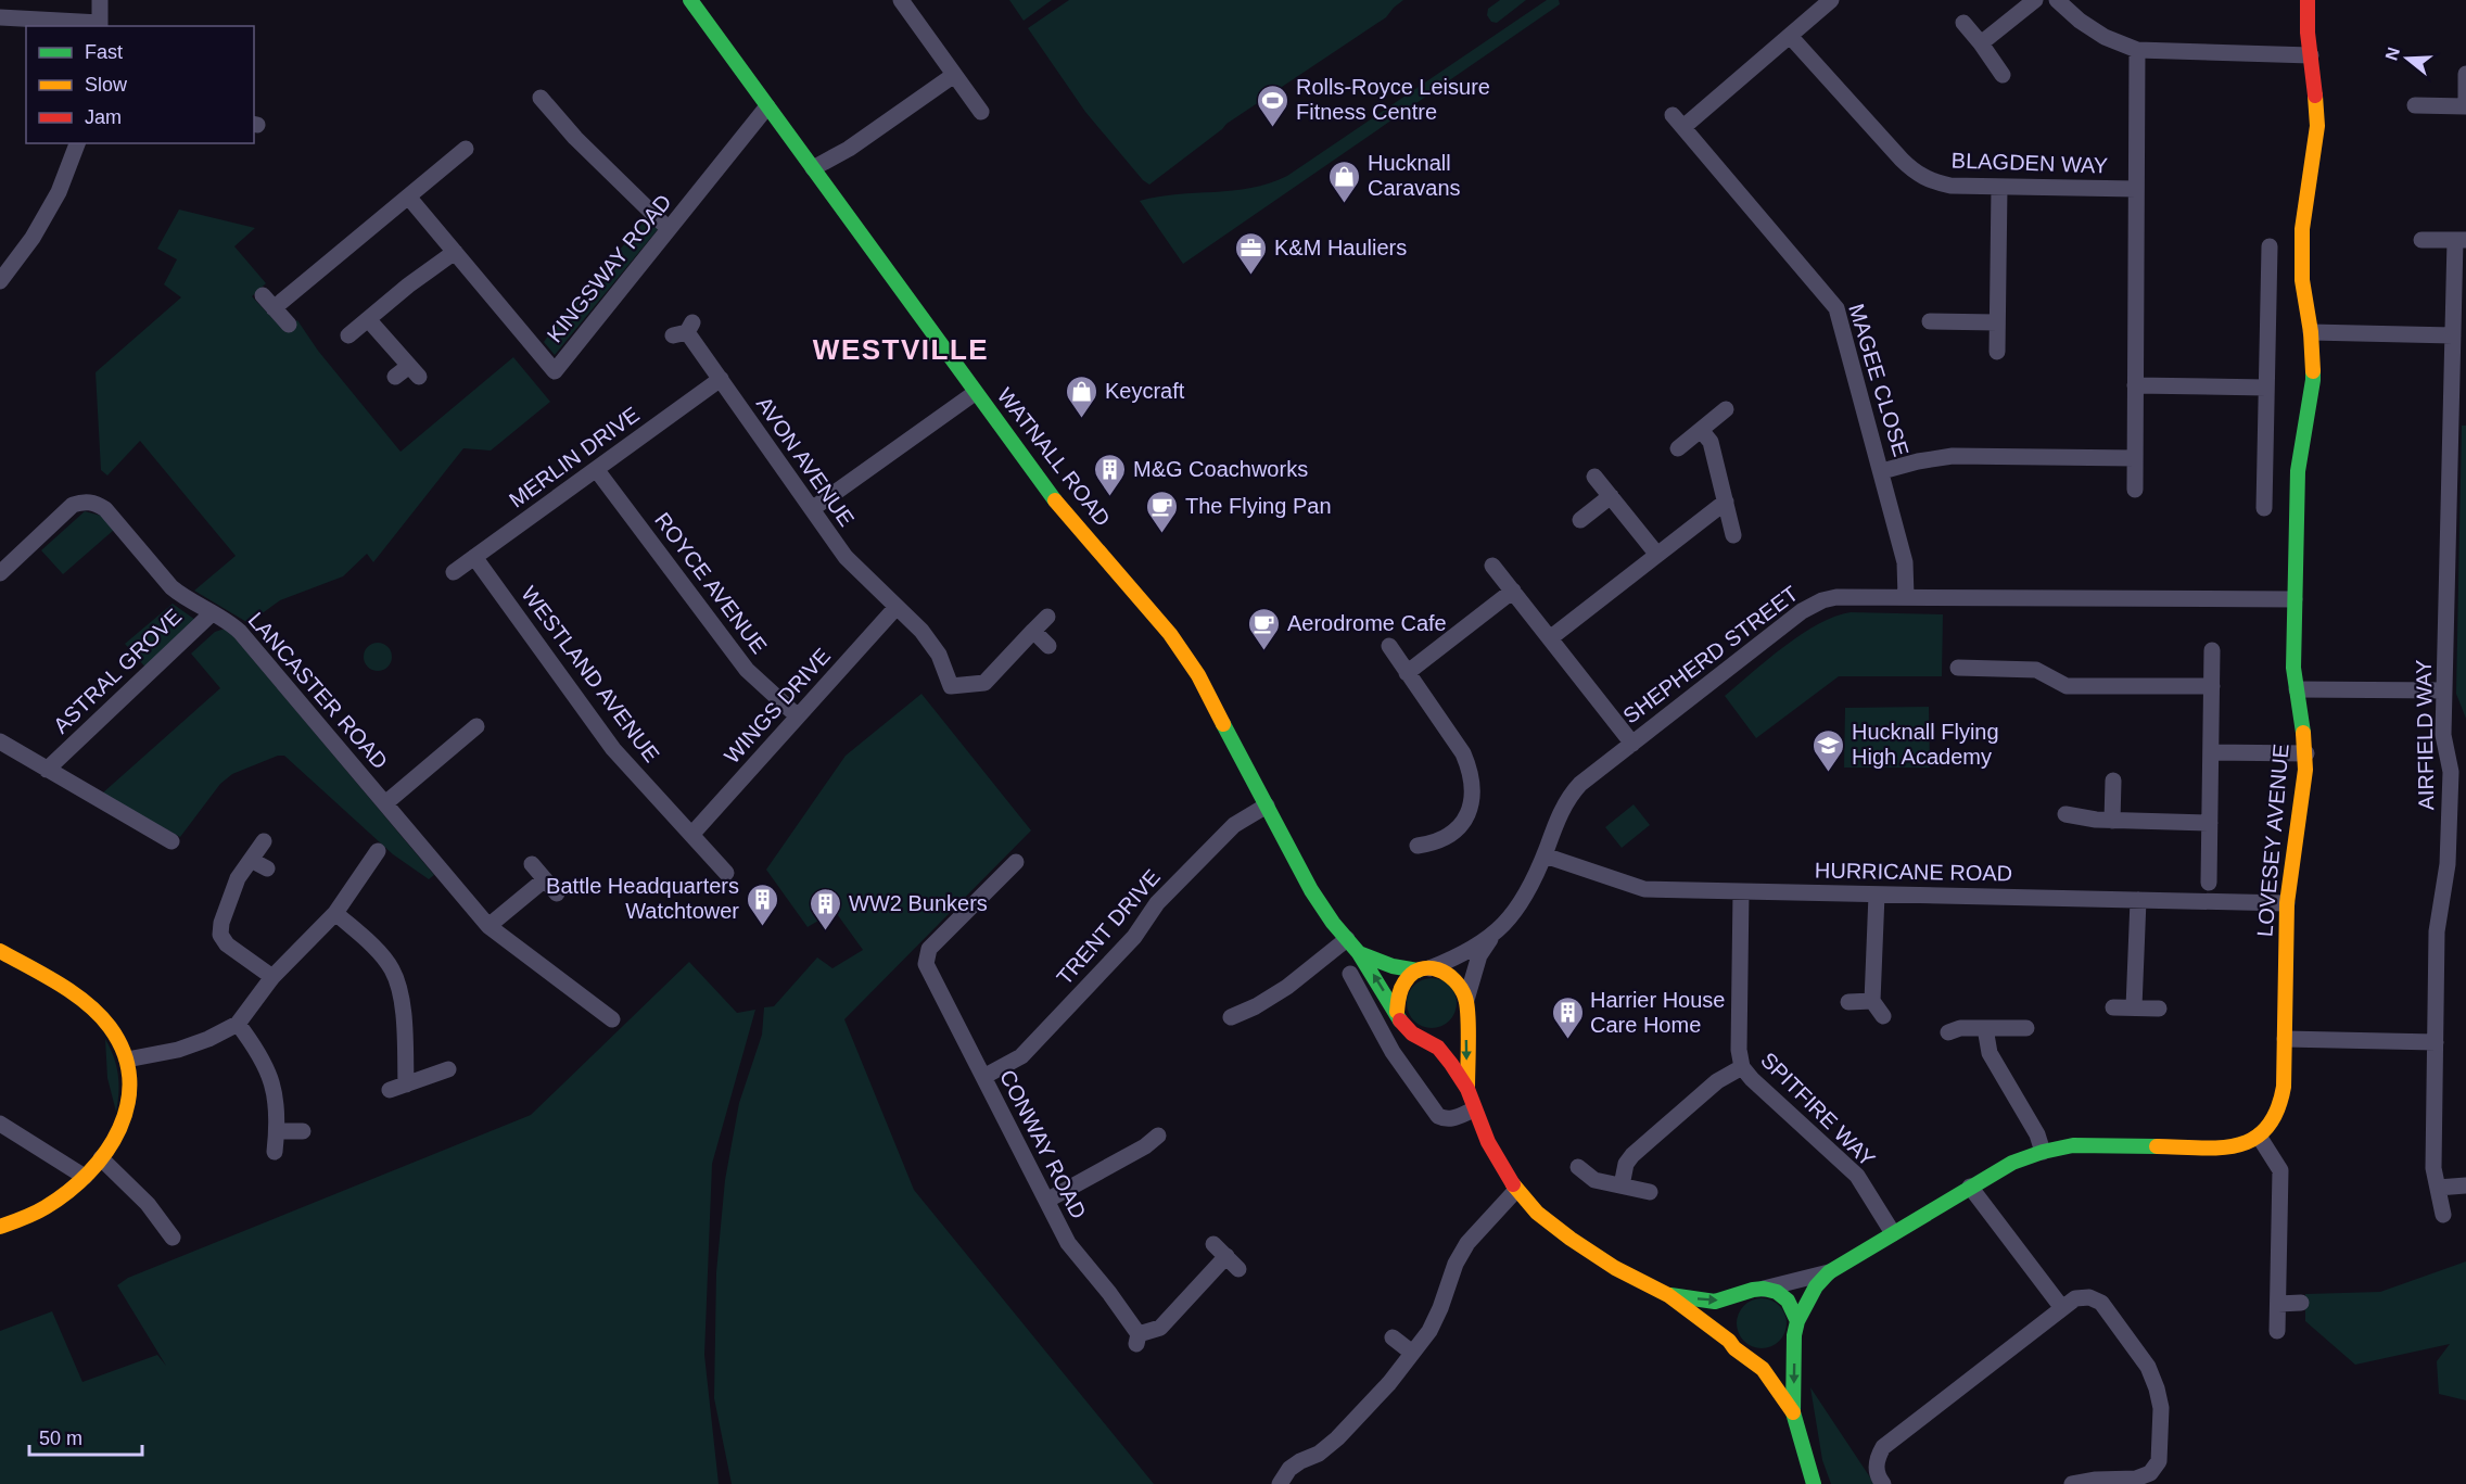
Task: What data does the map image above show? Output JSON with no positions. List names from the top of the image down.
{
  "streets": {
    "main road": ["WATNALL ROAD", "LOVESEY AVENUE"],
    "street": [
      "BLAGDEN WAY",
      "KINGSWAY ROAD",
      "MAGEE CLOSE",
      "MERLIN DRIVE",
      "AVON AVENUE",
      "ROYCE AVENUE",
      "SHEPHERD STREET",
      "ASTRAL GROVE",
      "WESTLAND AVENUE",
      "LANCASTER ROAD",
      "WINGS DRIVE",
      "AIRFIELD WAY",
      "HURRICANE ROAD",
      "TRENT DRIVE",
      "SPITFIRE WAY",
      "CONWAY ROAD"
    ]
  },
  "crossings": [
    ["BLAGDEN WAY", "MAGEE CLOSE"],
    ["KINGSWAY ROAD", "WATNALL ROAD"],
    ["MAGEE CLOSE", "SHEPHERD STREET"],
    ["MERLIN DRIVE", "AVON AVENUE"],
    ["MERLIN DRIVE", "ROYCE AVENUE"],
    ["MERLIN DRIVE", "WESTLAND AVENUE"],
    ["WATNALL ROAD", "SHEPHERD STREET"],
    ["WATNALL ROAD", "TRENT DRIVE"],
    ["AVON AVENUE", "WINGS DRIVE"],
    ["ROYCE AVENUE", "WINGS DRIVE"],
    ["SHEPHERD STREET", "LOVESEY AVENUE"],
    ["SHEPHERD STREET", "HURRICANE ROAD"],
    ["ASTRAL GROVE", "LANCASTER ROAD"],
    ["WESTLAND AVENUE", "WINGS DRIVE"],
    ["LOVESEY AVENUE", "HURRICANE ROAD"],
    ["HURRICANE ROAD", "SPITFIRE WAY"],
    ["TRENT DRIVE", "CONWAY ROAD"]
  ],
  "districts": ["WESTVILLE"],
  "places": {
    "sports": ["Rolls-Royce Leisure Fitness Centre"],
    "shop": ["Hucknall Caravans", "Keycraft"],
    "office": ["K&M Hauliers"],
    "building": [
      "M&G Coachworks",
      "Battle Headquarters Watchtower",
      "WW2 Bunkers",
      "Harrier House Care Home"
    ],
    "cafe": ["The Flying Pan", "Aerodrome Cafe"],
    "school or university": ["Hucknall Flying High Academy"]
  },
  "legend": ["Fast", "Slow", "Jam"],
  "scale_bar": "50 m",
  "north": "left"
}
